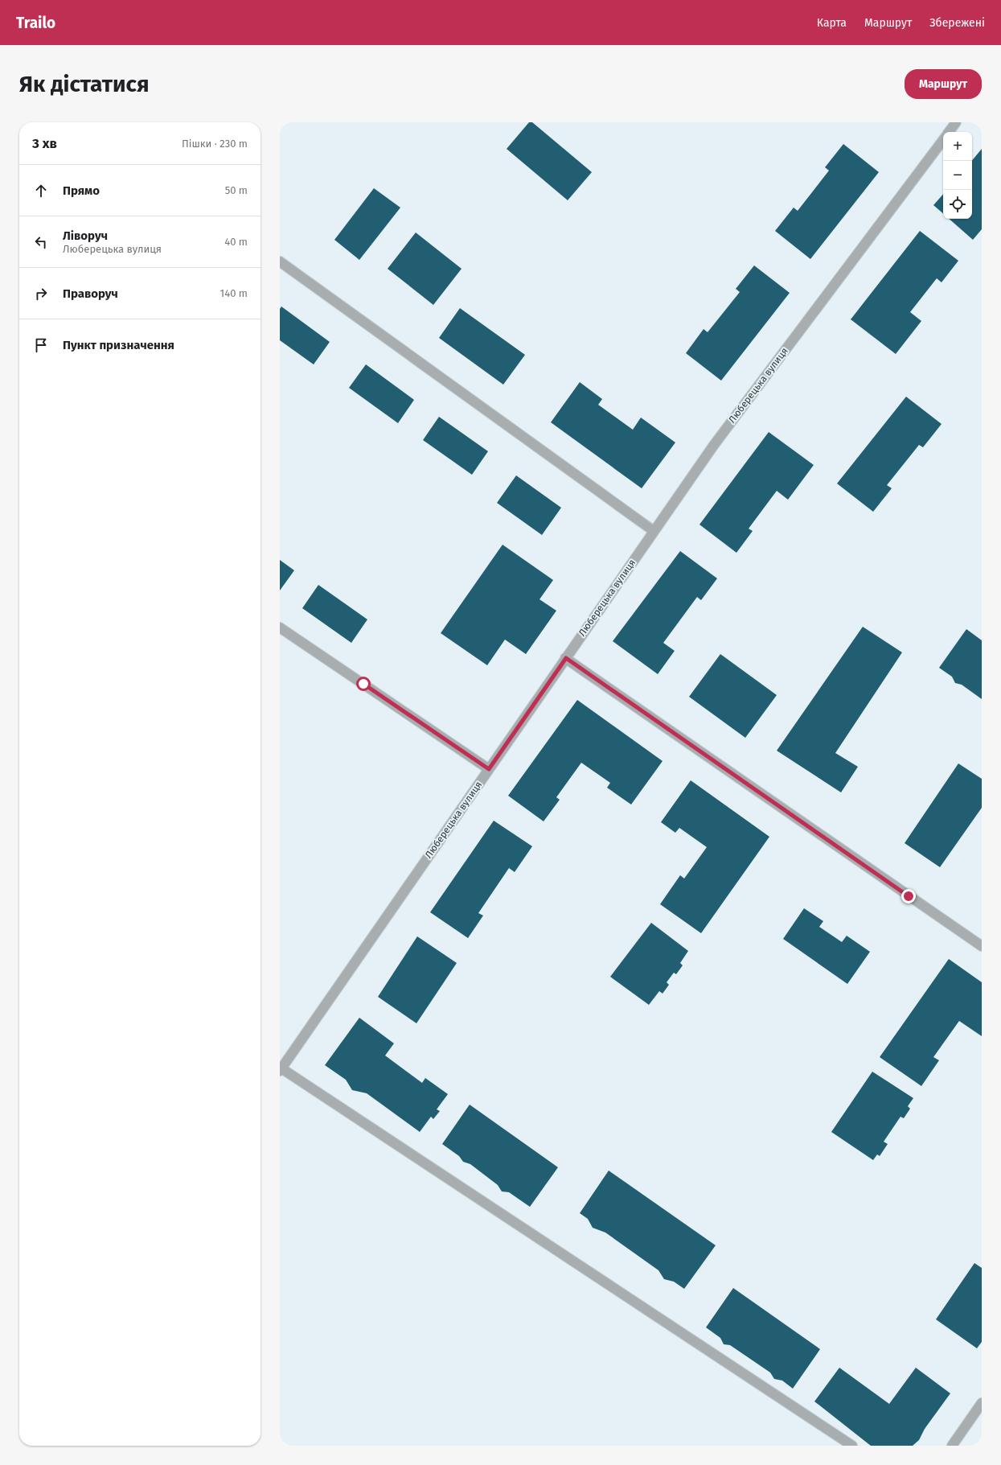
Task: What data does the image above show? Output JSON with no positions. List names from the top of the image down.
{
  "streets": {
    "street": ["Люберецька вулиця"]
  },
  "page": {
    "header": "Trailo",
    "nav": ["Карта", "Маршрут", "Збережені"],
    "buttons": "Маршрут",
    "title": "Як дістатися",
    "heading": ["3 хв", "Пішки · 230 m"],
    "map_buttons": ["+", "−"],
    "list": [
      ["Прямо", "50 m"],
      ["Ліворуч", "Люберецька вулиця", "40 m"],
      ["Праворуч", "140 m"],
      "Пункт призначення"
    ]
  }
}
